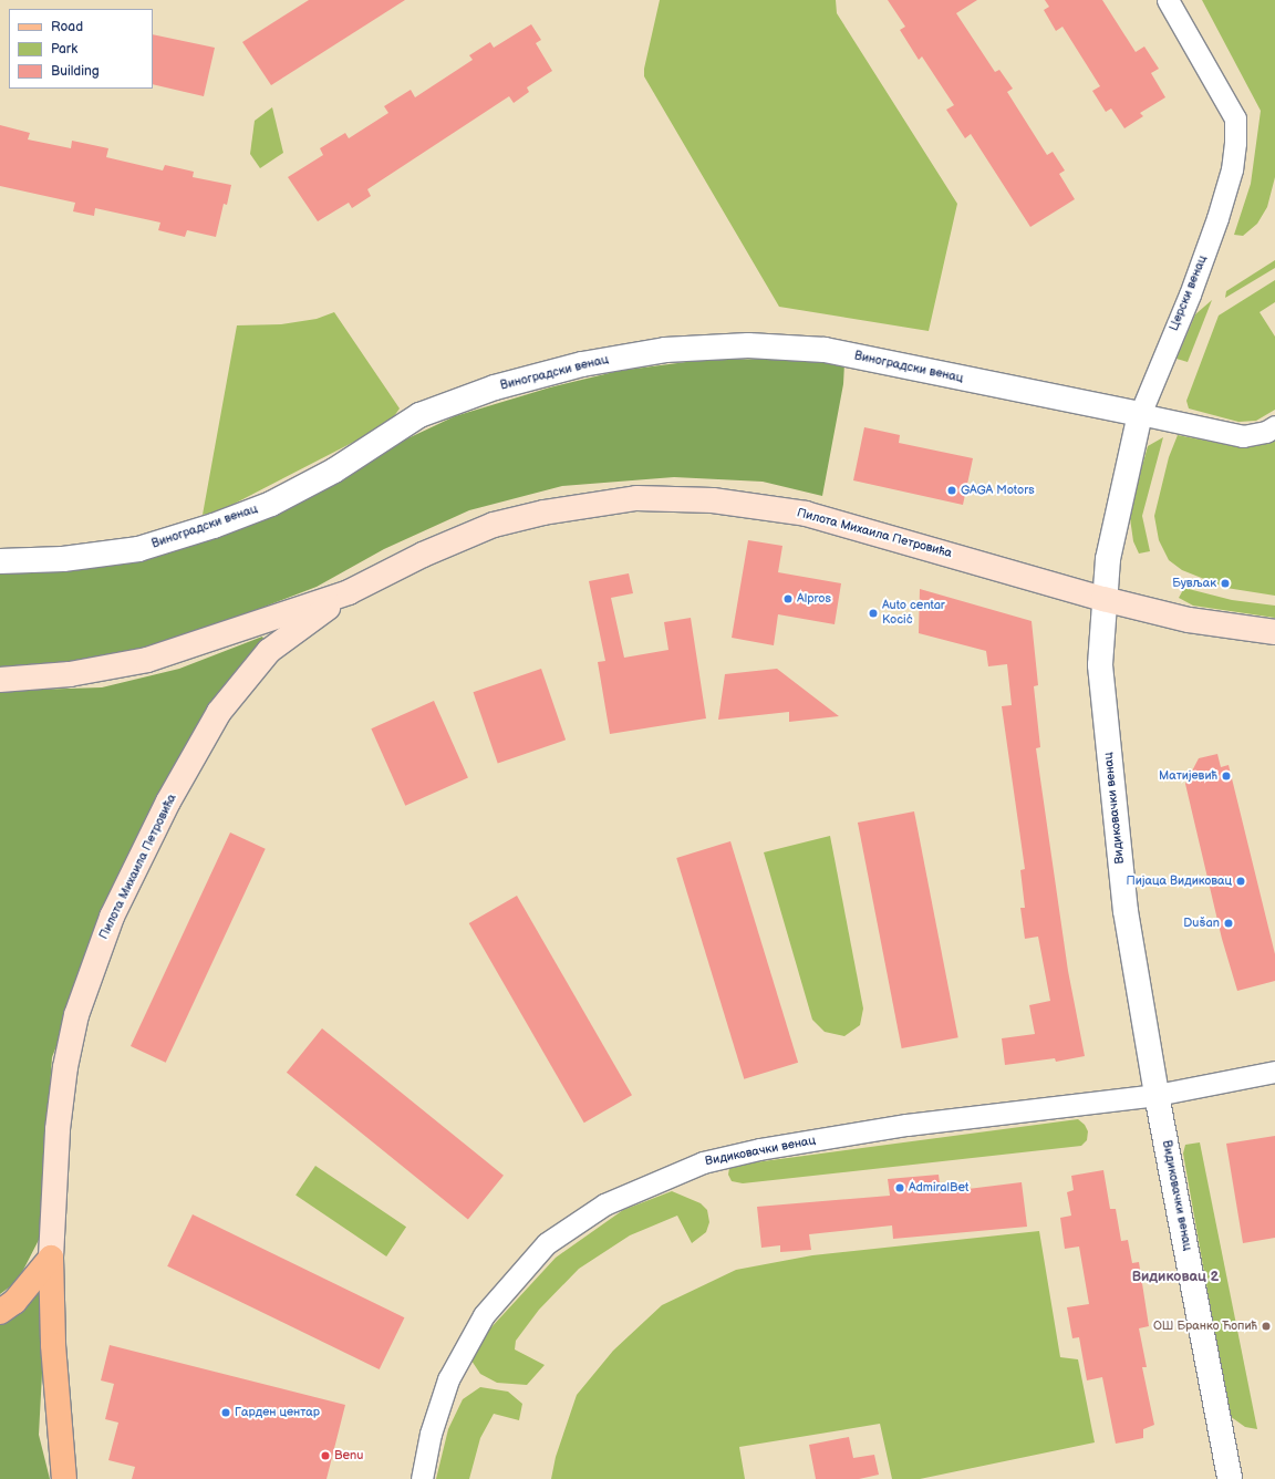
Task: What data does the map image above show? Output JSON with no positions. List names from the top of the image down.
{
  "streets": {
    "main road": ["Пилота Михаила Петровића"],
    "street": ["Церски венац", "Виноградски венац", "Видиковачки венац"]
  },
  "crossings": [
    ["Церски венац", "Виноградски венац"],
    ["Церски венац", "Пилота Михаила Петровића"],
    ["Церски венац", "Видиковачки венац"],
    ["Пилота Михаила Петровића", "Видиковачки венац"]
  ],
  "districts": ["Видиковац 2"],
  "places": [
    "GAGA Motors",
    "Бувљак",
    "Alpros",
    "Auto centar Kocić",
    "Матијевић",
    "Пијаца Видиковац",
    "Dušan",
    "AdmiralBet",
    "ОШ Бранко Ћопић",
    "Гарден центар",
    "Benu"
  ],
  "legend": ["Road", "Park", "Building"]
}
